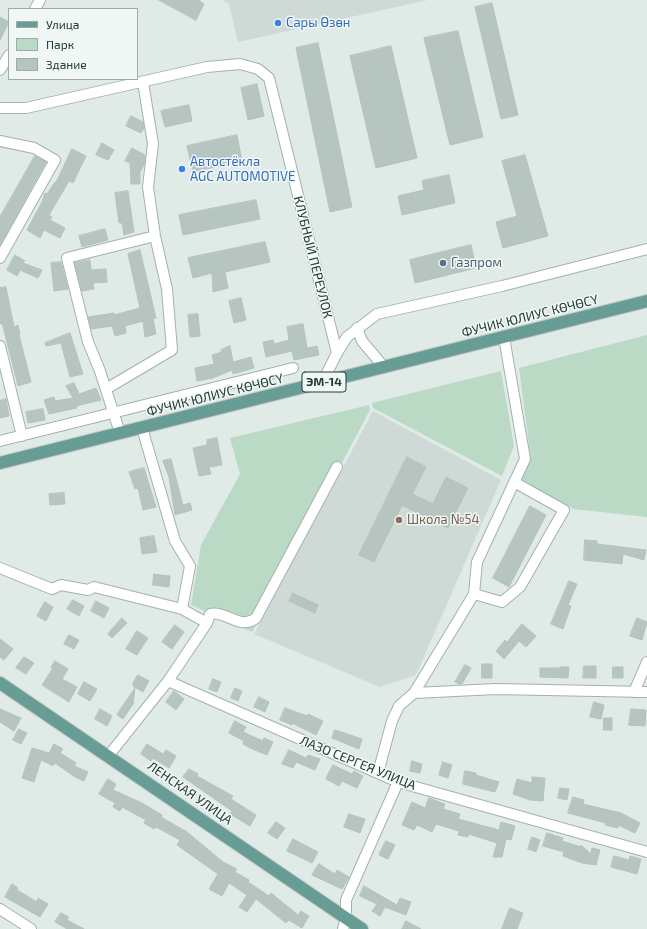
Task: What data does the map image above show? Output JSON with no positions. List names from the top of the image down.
{
  "streets": {
    "main road": ["ФУЧИК ЮЛИУС КӨЧӨСҮ", "ЭМ-14", "ЛЕНСКАЯ УЛИЦА"],
    "street": ["КЛУБНЫЙ ПЕРЕУЛОК", "ЛАЗО СЕРГЕЯ УЛИЦА"]
  },
  "places": [
    "Сары Өзөн",
    "Автостёкла AGC AUTOMOTIVE",
    "Газпром",
    "Школа №54"
  ],
  "legend": ["Улица", "Парк", "Здание"]
}
